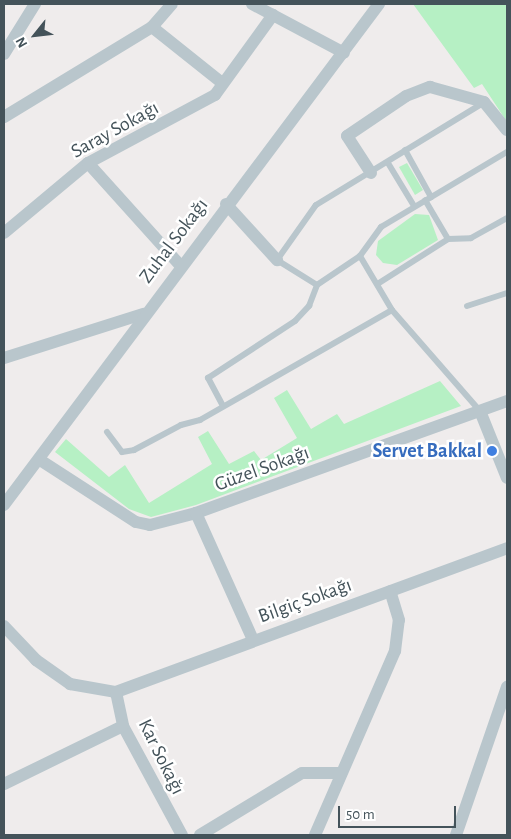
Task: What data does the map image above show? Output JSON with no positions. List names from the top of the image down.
{
  "streets": {
    "street": [
      "Saray Sokağı",
      "Zuhal Sokağı",
      "Güzel Sokağı",
      "Bilgiç Sokağı",
      "Kar Sokağı"
    ]
  },
  "crossings": [
    ["Zuhal Sokağı", "Güzel Sokağı"],
    ["Bilgiç Sokağı", "Kar Sokağı"]
  ],
  "places": ["Servet Bakkal"],
  "scale_bar": "50 m",
  "north": "bottom left"
}
